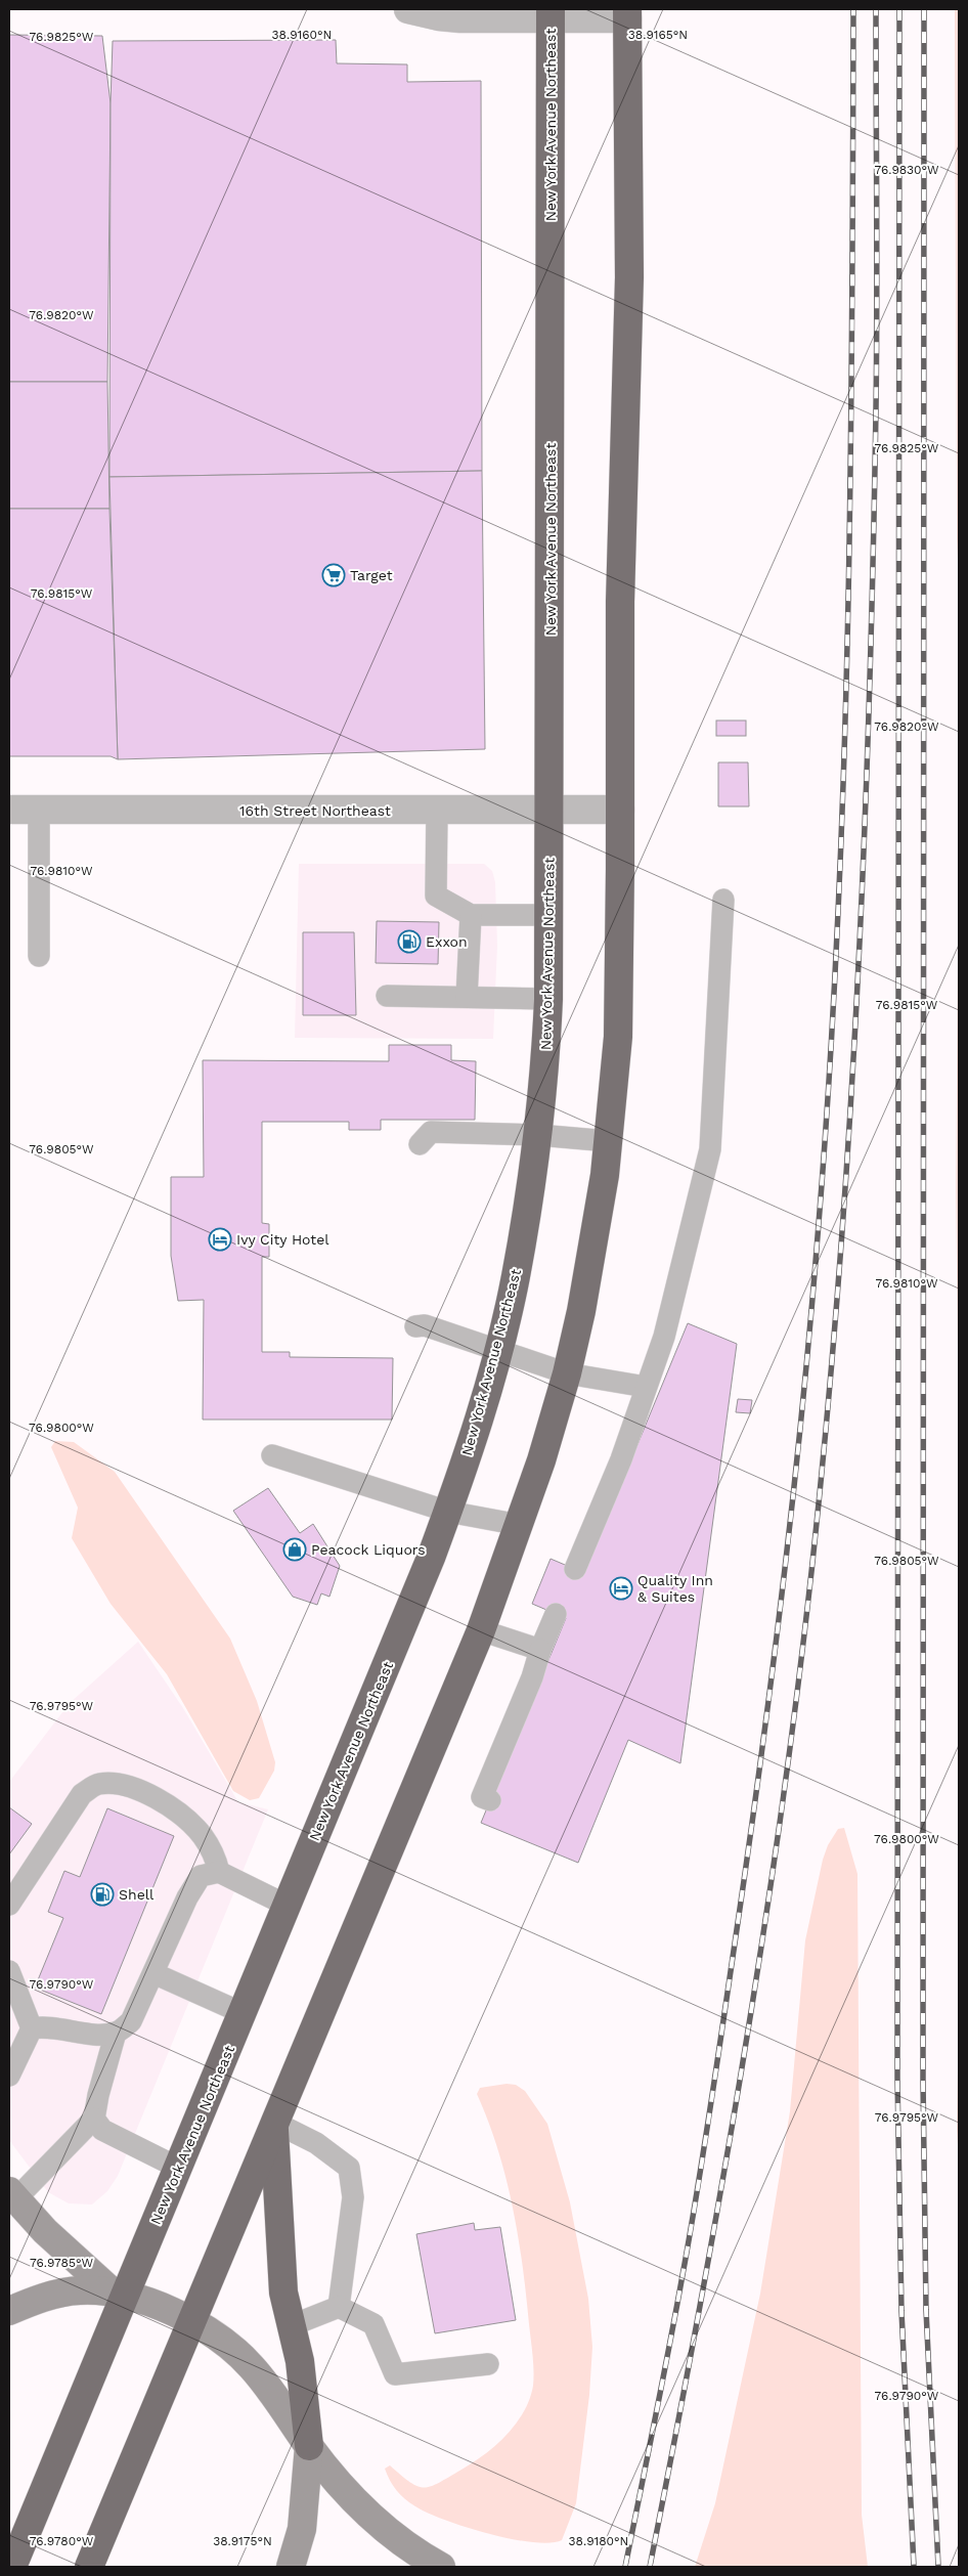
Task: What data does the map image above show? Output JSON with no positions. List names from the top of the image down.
{
  "streets": {
    "highway": ["New York Avenue Northeast"],
    "street": ["16th Street Northeast"]
  },
  "crossings": [
    ["New York Avenue Northeast", "16th Street Northeast"]
  ],
  "places": {
    "supermarket": ["Target"],
    "fuel station": ["Exxon", "Shell"],
    "hotel": ["Ivy City Hotel", "Quality Inn & Suites"],
    "shop": ["Peacock Liquors"]
  },
  "coordinates": [
    "38.9165°N",
    "38.9160°N",
    "76.9825°W",
    "76.9830°W",
    "76.9820°W",
    "76.9815°W",
    "76.9810°W",
    "76.9805°W",
    "76.9800°W",
    "76.9795°W",
    "76.9790°W",
    "76.9785°W",
    "76.9780°W",
    "38.9175°N",
    "38.9180°N"
  ]
}
